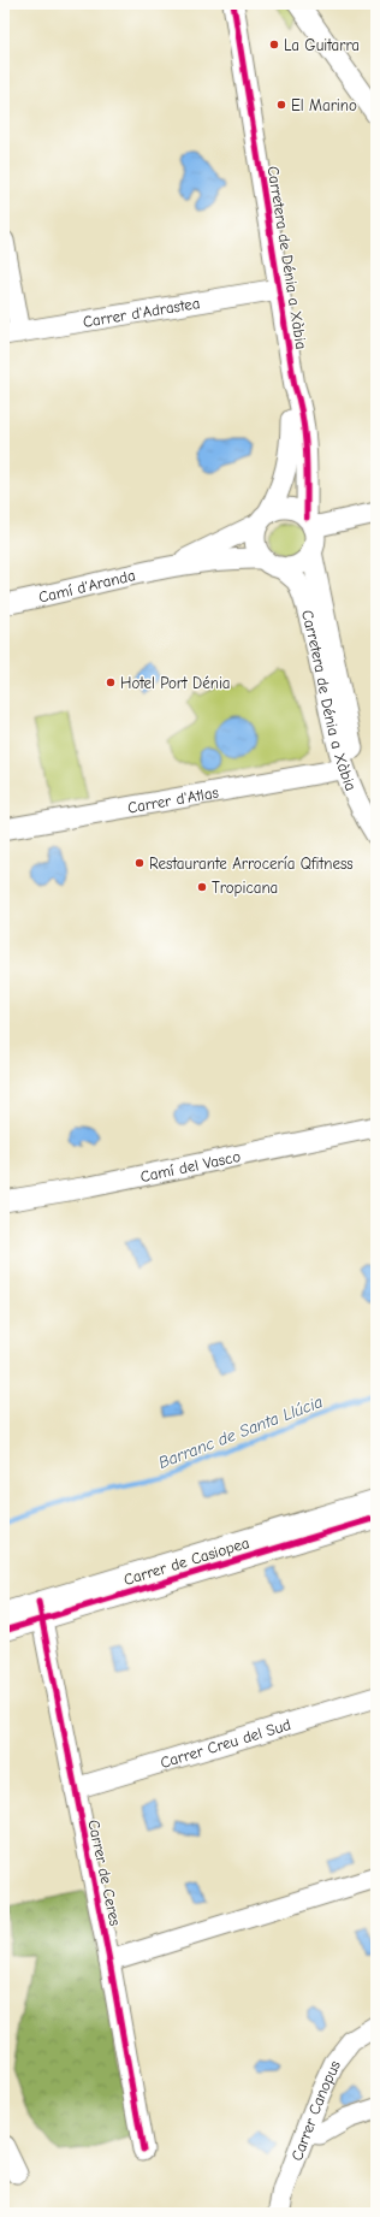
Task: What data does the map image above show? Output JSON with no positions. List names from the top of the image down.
{
  "streets": {
    "street": [
      "Carretera de Dénia a Xàbia",
      "Carrer d'Adrastea",
      "Camí d'Aranda",
      "Carrer d'Atlas",
      "Camí del Vasco",
      "Carrer de Casiopea",
      "Carrer Creu del Sud",
      "Carrer de Ceres",
      "Carrer Canopus"
    ]
  },
  "crossings": [
    ["Carretera de Dénia a Xàbia", "Carrer d'Adrastea"],
    ["Carretera de Dénia a Xàbia", "Camí d'Aranda"],
    ["Carretera de Dénia a Xàbia", "Carrer d'Atlas"],
    ["Carrer de Casiopea", "Carrer de Ceres"],
    ["Carrer Creu del Sud", "Carrer de Ceres"]
  ],
  "water": ["Barranc de Santa Llúcia"],
  "places": [
    "La Guitarra",
    "El Marino",
    "Hotel Port Dénia",
    "Restaurante Arrocería Qfitness",
    "Tropicana"
  ]
}
